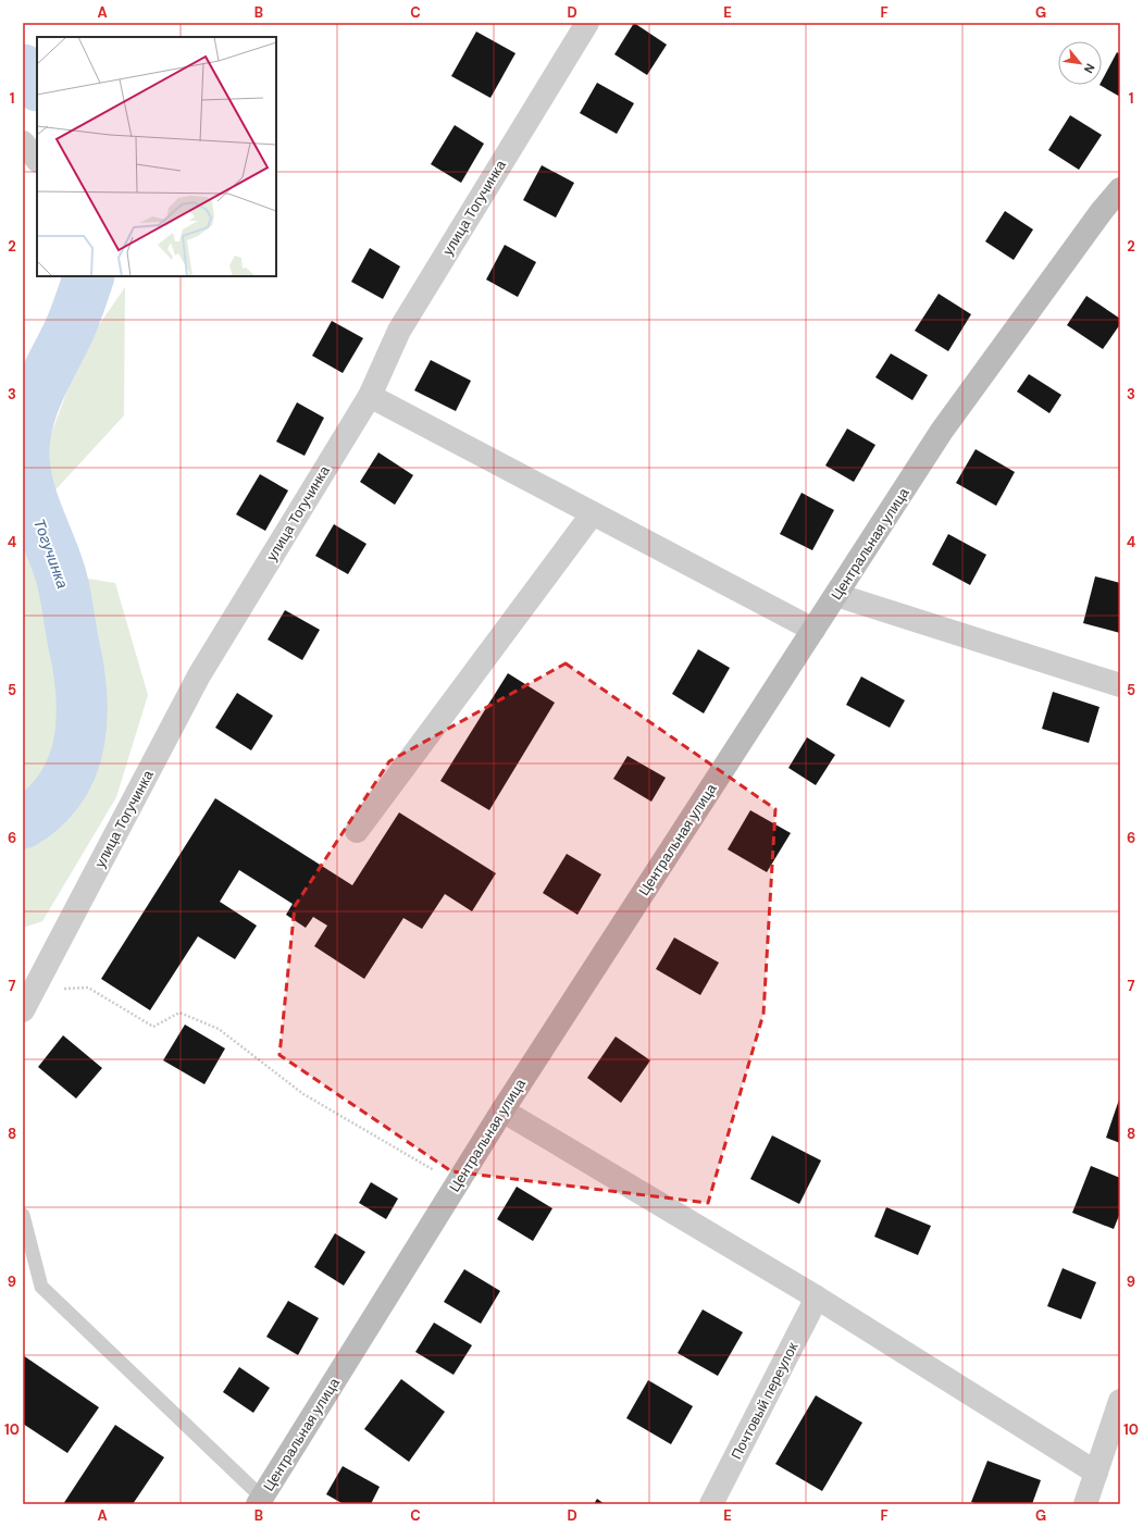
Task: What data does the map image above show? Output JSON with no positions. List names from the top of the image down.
{
  "streets": {
    "main road": ["Центральная улица"],
    "street": ["улица Тогучинка", "Почтовый переулок"]
  },
  "water": ["Тогучинка"],
  "north": "bottom right",
  "grid": {
    "columns": [
      "A",
      "B",
      "C",
      "D",
      "E",
      "F",
      "G"
    ],
    "rows": [
      "1",
      "2",
      "3",
      "4",
      "5",
      "6",
      "7",
      "8",
      "9",
      "10"
    ]
  }
}
